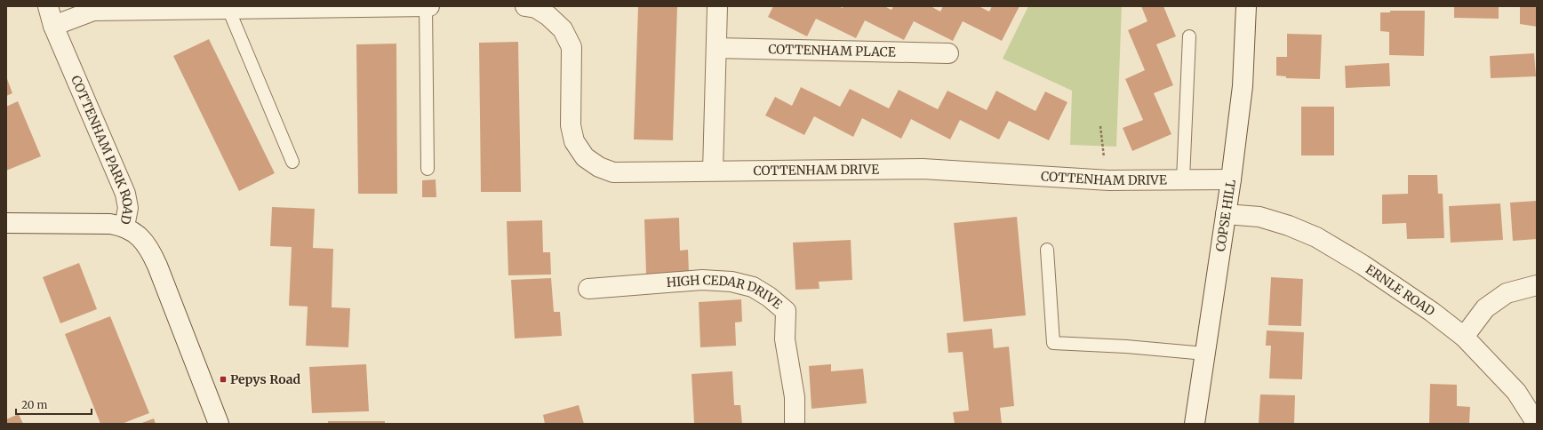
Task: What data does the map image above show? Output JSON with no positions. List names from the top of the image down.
{
  "streets": {
    "street": [
      "COTTENHAM PLACE",
      "COTTENHAM PARK ROAD",
      "COTTENHAM DRIVE",
      "COPSE HILL",
      "ERNLE ROAD",
      "HIGH CEDAR DRIVE"
    ]
  },
  "crossings": [
    ["COTTENHAM DRIVE", "COPSE HILL"],
    ["COPSE HILL", "ERNLE ROAD"]
  ],
  "places": {
    "transit": ["Pepys Road"]
  },
  "scale_bar": "20 m"
}
